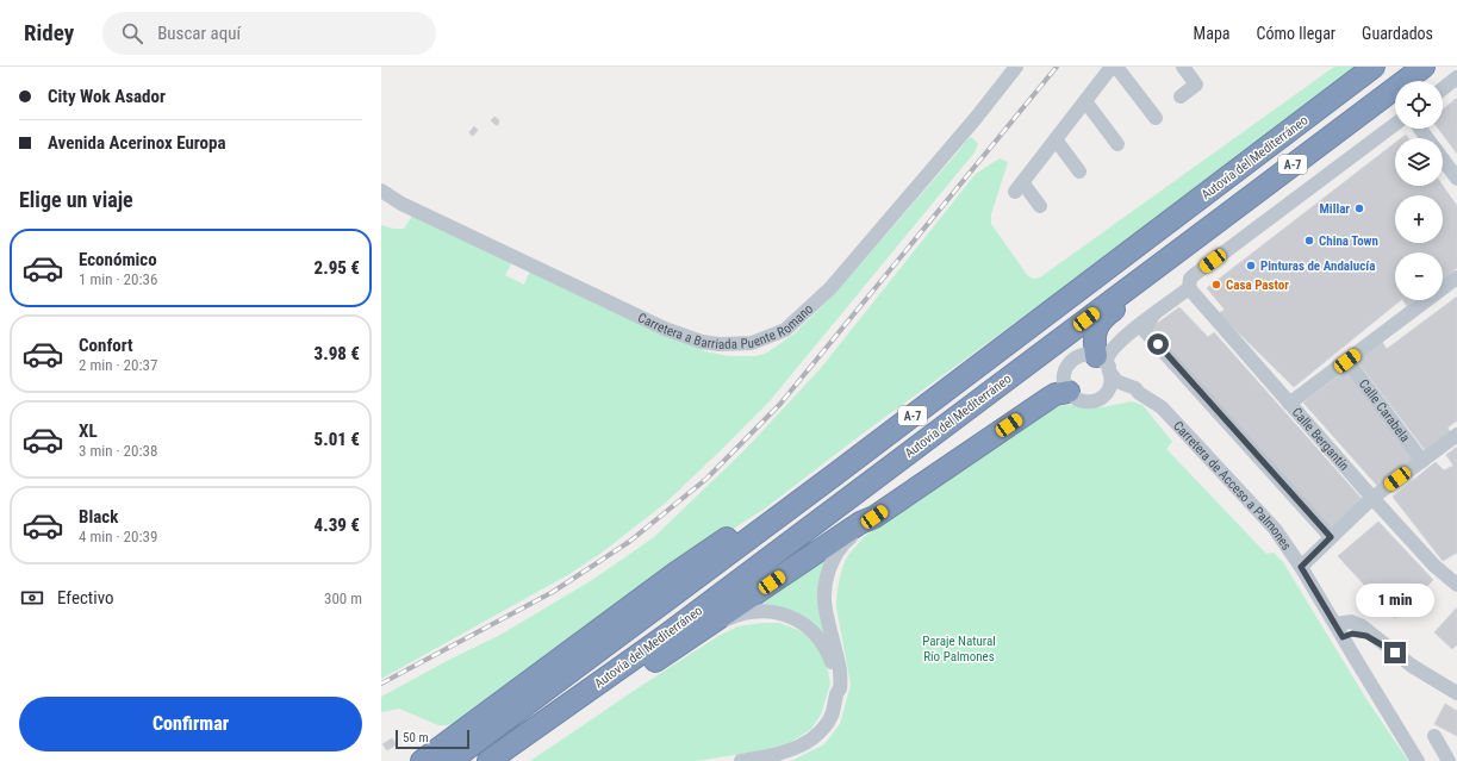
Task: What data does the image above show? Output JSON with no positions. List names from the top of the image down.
{
  "streets": {
    "highway": ["Autovía del Mediterráneo", "A-7"],
    "street": [
      "Carretera a Barriada Puente Romano",
      "Calle Carabela",
      "Calle Bergantín",
      "Carretera de Acceso a Palmones"
    ]
  },
  "parks": ["Paraje Natural Río Palmones"],
  "places": [
    "Millar",
    "China Town",
    "Pinturas de Andalucía",
    "Casa Pastor"
  ],
  "scale_bar": "50 m",
  "page": {
    "header": "Ridey",
    "search": "Buscar aquí",
    "nav": ["Mapa", "Cómo llegar", "Guardados"],
    "banner": ["City Wok Asador", "Avenida Acerinox Europa"],
    "map_buttons": ["+", "−"],
    "heading": "Elige un viaje",
    "list": [
      {
        "name": "Económico",
        "note": "1 min · 20:36",
        "value": "2.95 €"
      },
      {
        "name": "Confort",
        "note": "2 min · 20:37",
        "value": "3.98 €"
      },
      {
        "name": "XL",
        "note": "3 min · 20:38",
        "value": "5.01 €"
      },
      {
        "name": "Black",
        "note": "4 min · 20:39",
        "value": "4.39 €"
      }
    ],
    "pay": ["Efectivo", "300 m"],
    "bubble": "1 min",
    "buttons": "Confirmar",
    "scale": "50 m"
  }
}
